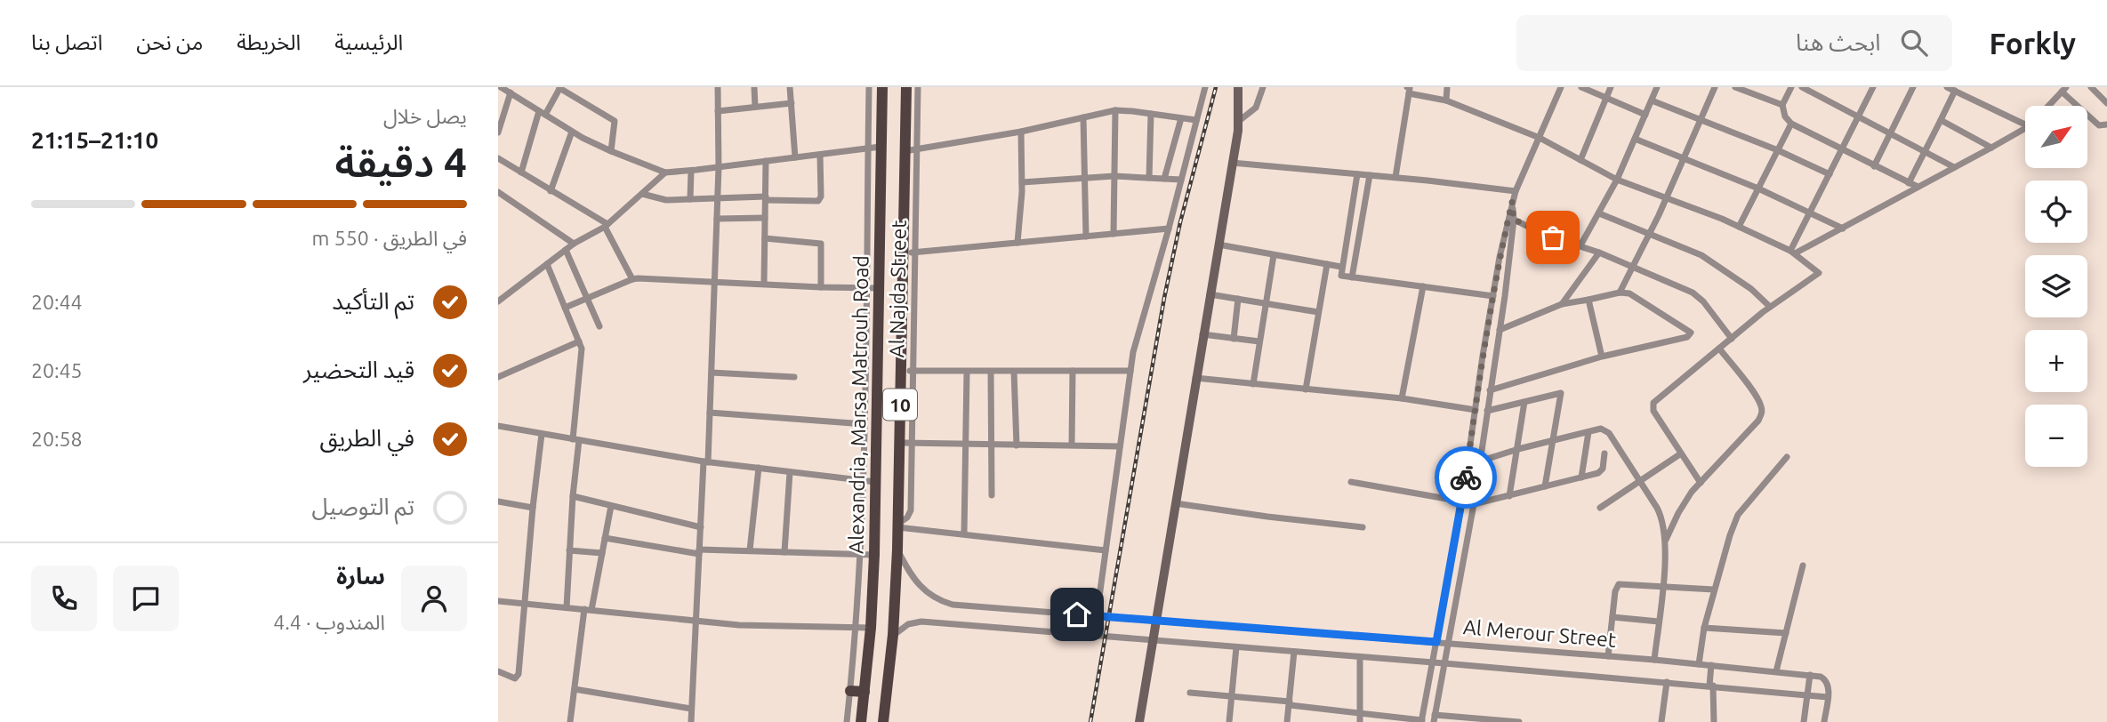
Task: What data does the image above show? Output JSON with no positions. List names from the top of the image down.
{
  "streets": {
    "main road": ["Alexandria, Marsa Matrouh Road", "10"],
    "street": ["Al Najda Street", "Al Merour Street"]
  },
  "crossings": [
    ["Al Najda Street", "Alexandria, Marsa Matrouh Road"],
    ["Alexandria, Marsa Matrouh Road", "Al Merour Street"]
  ],
  "north": "top right",
  "page": {
    "header": "Forkly",
    "search": "ابحث هنا",
    "nav": [
      "الرئيسية",
      "الخريطة",
      "من نحن",
      "اتصل بنا"
    ],
    "heading": ["4 دقيقة", "يصل خلال", "21:10–21:15"],
    "panel": ["سارة", "المندوب · 4.4"],
    "map_buttons": ["+", "−"],
    "bar": "في الطريق · 550 m",
    "list": [
      ["تم التأكيد", "20:44"],
      ["قيد التحضير", "20:45"],
      ["في الطريق", "20:58"],
      "تم التوصيل"
    ]
  }
}
